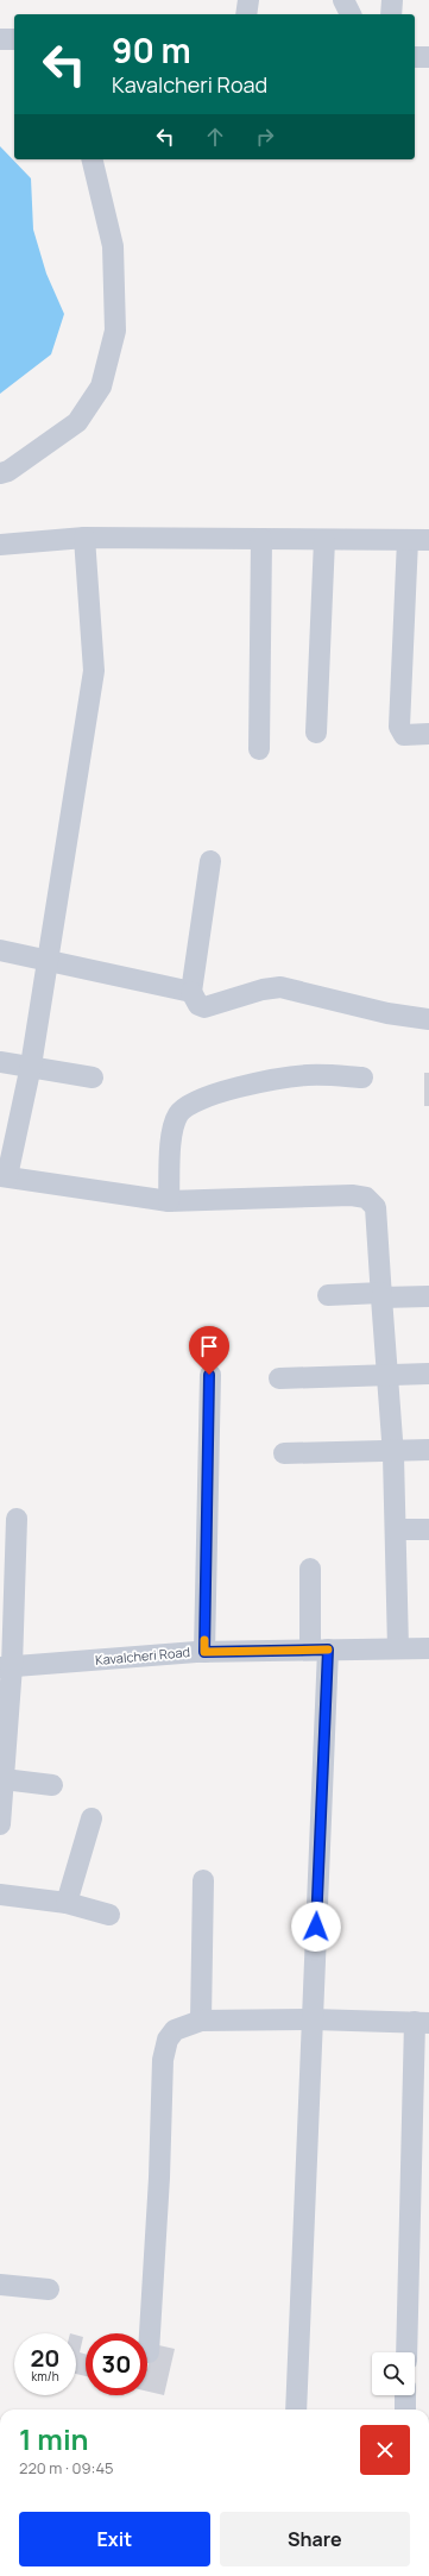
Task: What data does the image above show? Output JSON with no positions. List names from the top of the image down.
{
  "streets": {
    "street": ["Kavalcheri Road"]
  },
  "page": {
    "turn": ["90 m", "Kavalcheri Road"],
    "speed": "20 km/h",
    "limit": "30",
    "heading": ["1 min", "220 m · 09:45"],
    "buttons": ["Exit", "Share"]
  }
}
